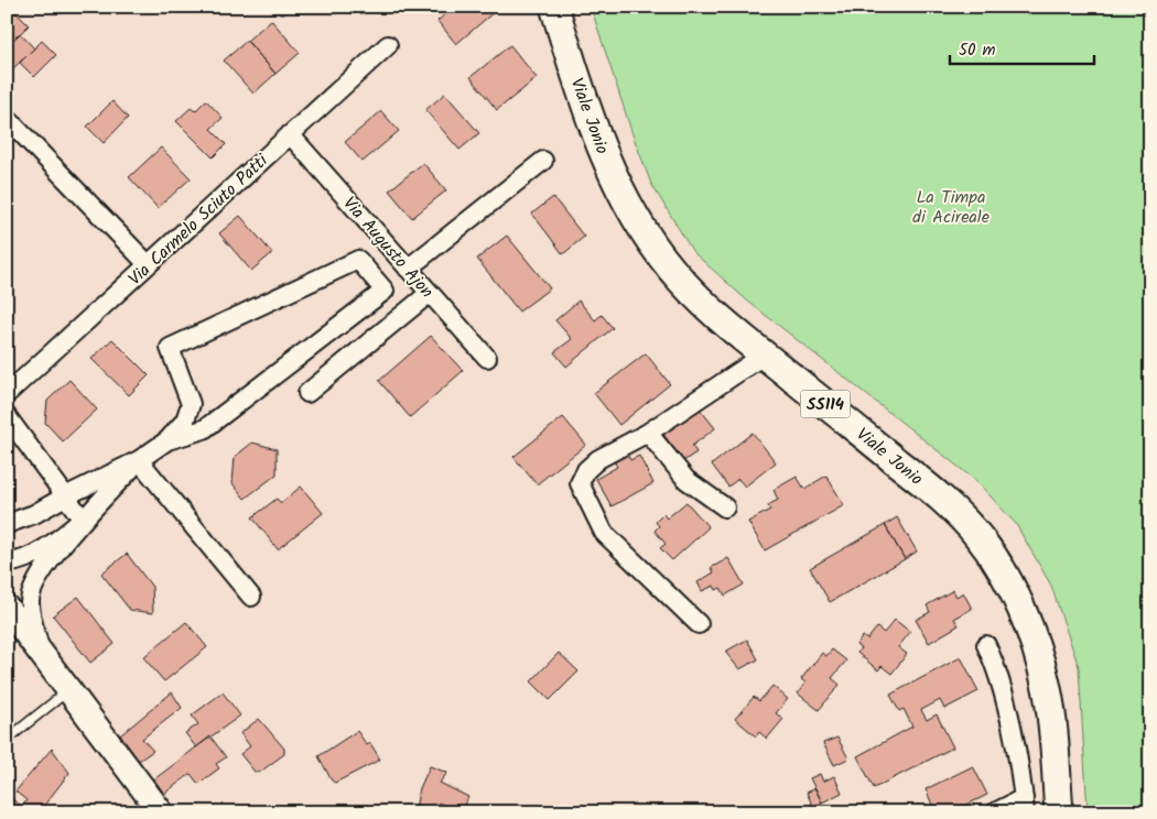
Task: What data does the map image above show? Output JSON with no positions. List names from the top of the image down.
{
  "streets": {
    "main road": ["Viale Jonio", "SS114"],
    "street": ["Via Carmelo Sciuto Patti", "Via Augusto Ajon"]
  },
  "crossings": [
    ["Via Carmelo Sciuto Patti", "Via Augusto Ajon"]
  ],
  "parks": ["La Timpa di Acireale"],
  "scale_bar": "50 m"
}
